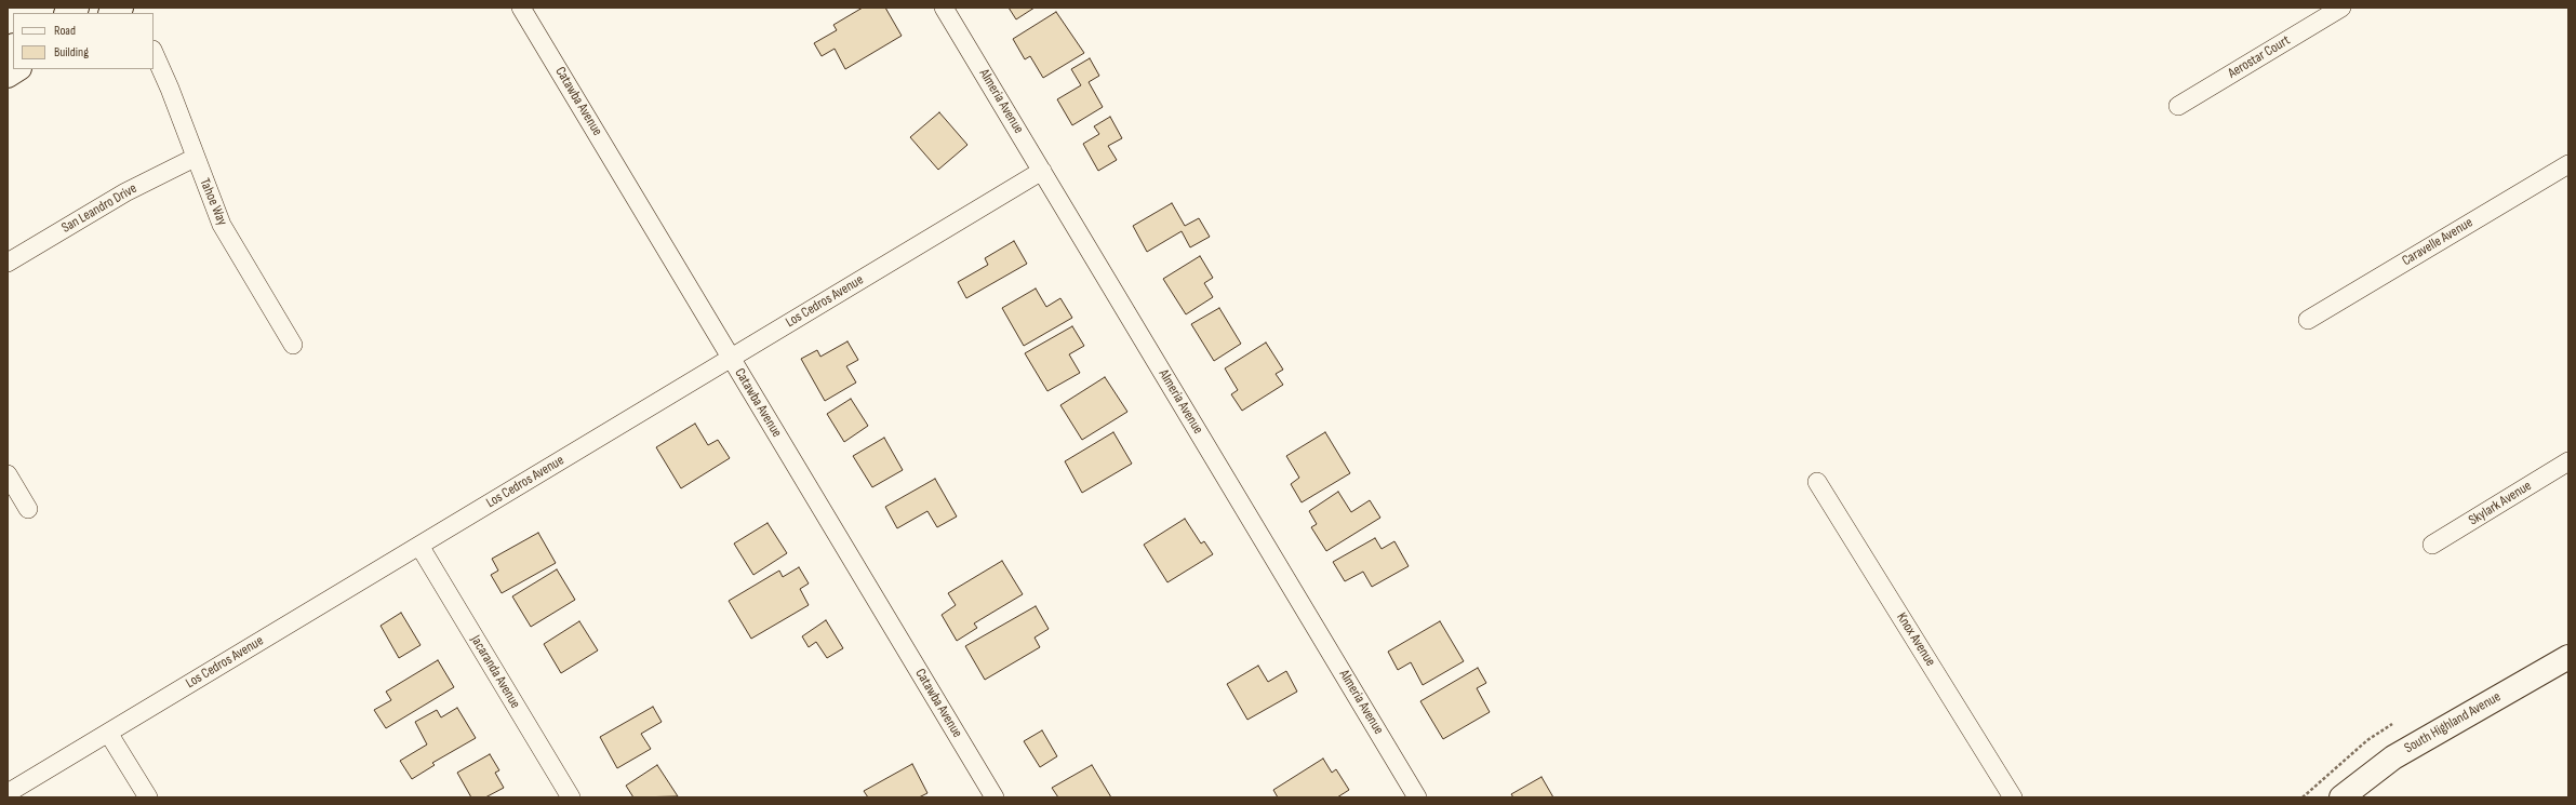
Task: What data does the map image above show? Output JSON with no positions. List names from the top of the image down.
{
  "streets": {
    "street": [
      "Aerostar Court",
      "Catawba Avenue",
      "Almeria Avenue",
      "Tahoe Way",
      "San Leandro Drive",
      "Caravelle Avenue",
      "Los Cedros Avenue",
      "Skylark Avenue",
      "Knox Avenue",
      "Jacaranda Avenue",
      "South Highland Avenue"
    ]
  },
  "crossings": [
    ["Catawba Avenue", "Los Cedros Avenue"],
    ["Almeria Avenue", "Los Cedros Avenue"],
    ["Tahoe Way", "San Leandro Drive"],
    ["Los Cedros Avenue", "Jacaranda Avenue"]
  ],
  "legend": ["Road", "Building"]
}
